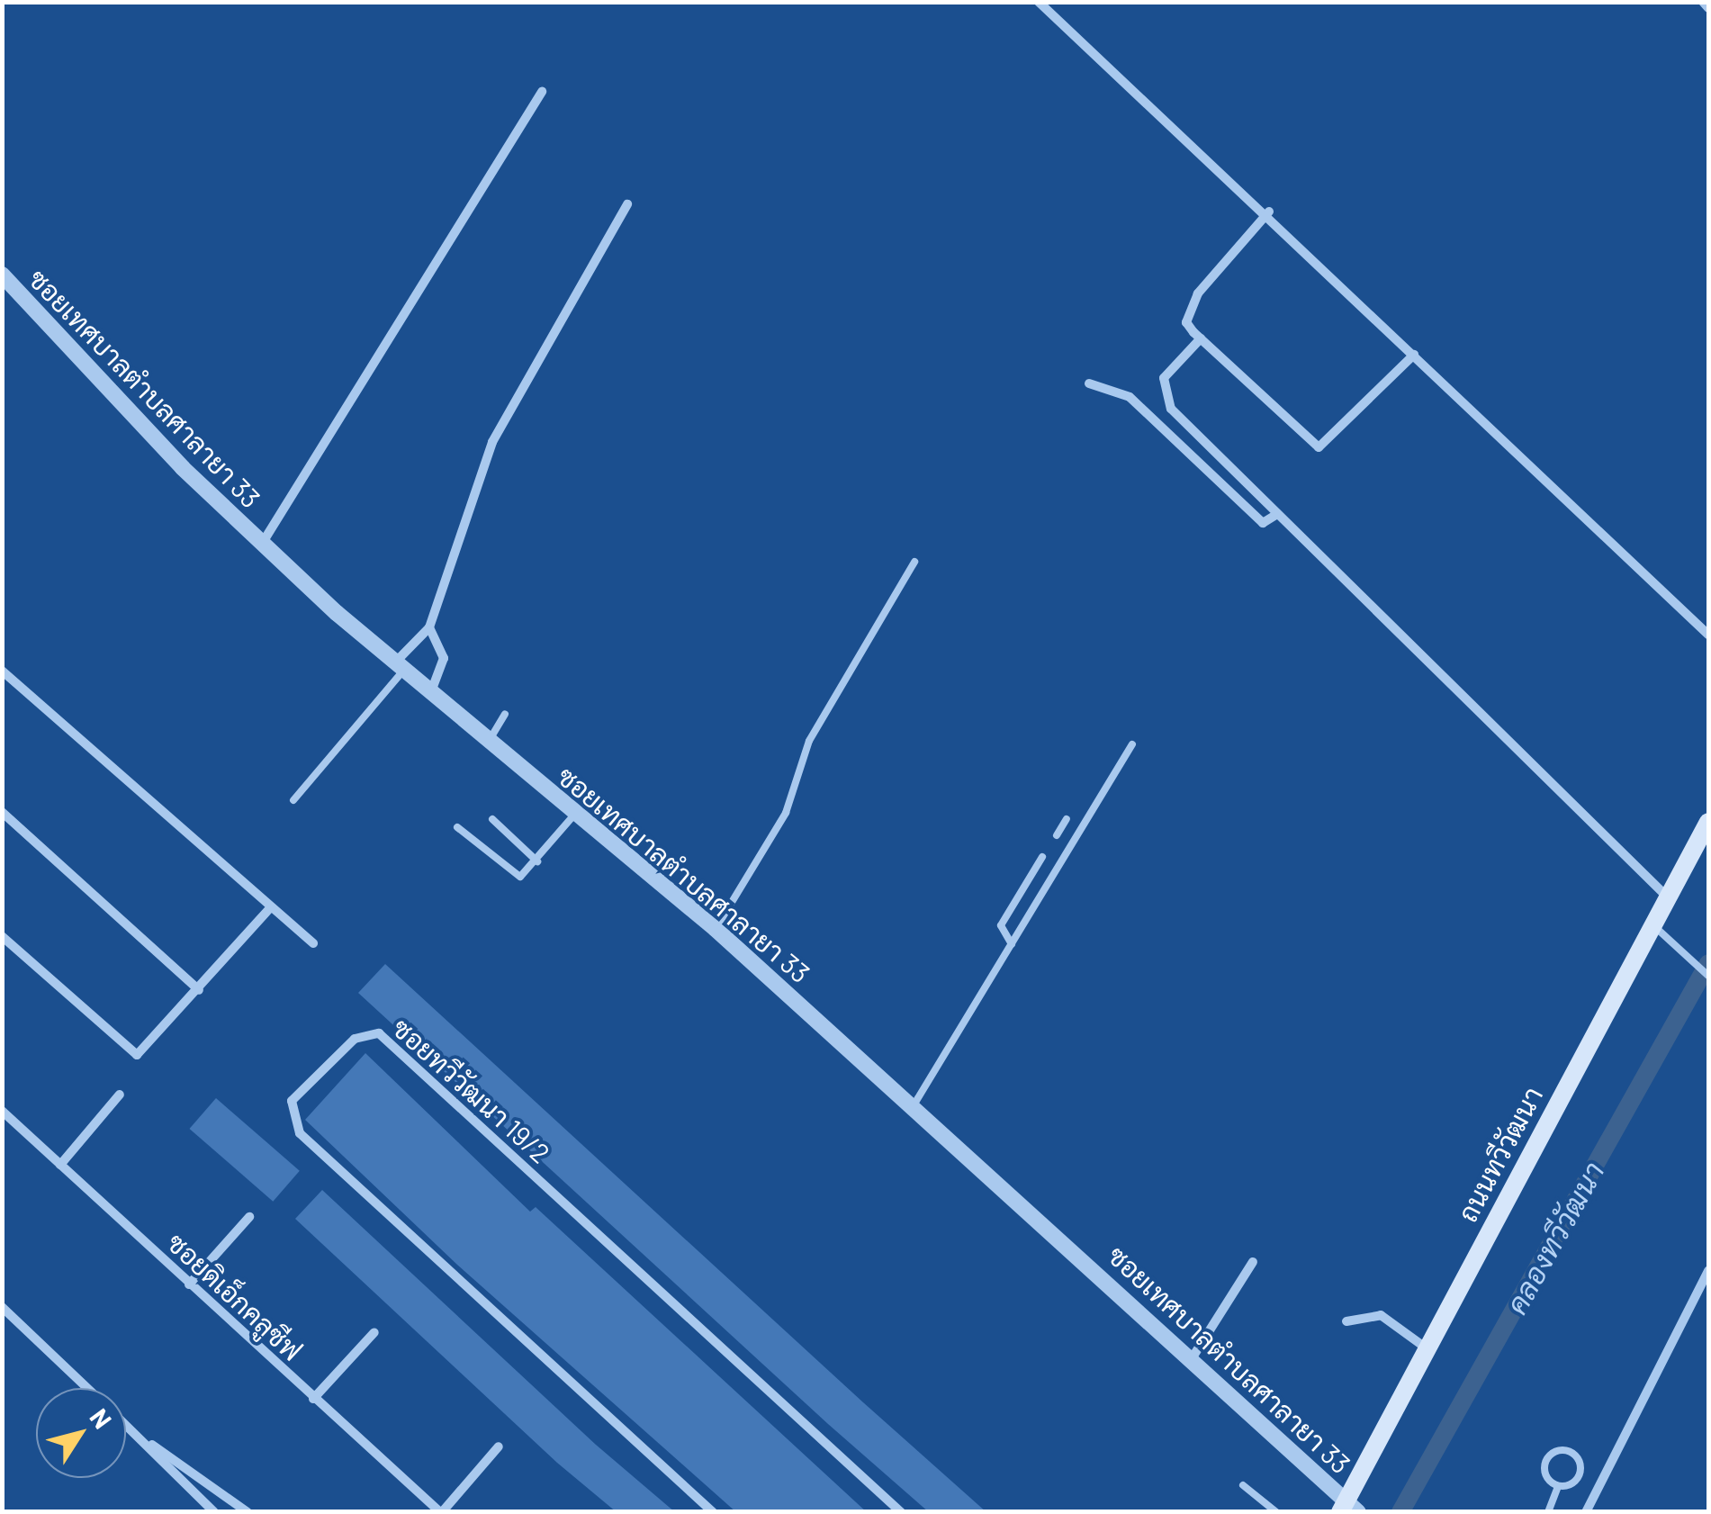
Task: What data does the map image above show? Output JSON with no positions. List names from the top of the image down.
{
  "streets": {
    "main road": ["ถนนทวีวัฒนา"],
    "street": ["ซอยเทศบาลตำบลศาลายา 33", "ซอยทวีวัฒนา 19/2", "ซอยดิเอ็กคลูซีฟ"]
  },
  "crossings": [
    ["ซอยเทศบาลตำบลศาลายา 33", "ถนนทวีวัฒนา"]
  ],
  "water": ["คลองทวีวัฒนา"],
  "north": "top right"
}
